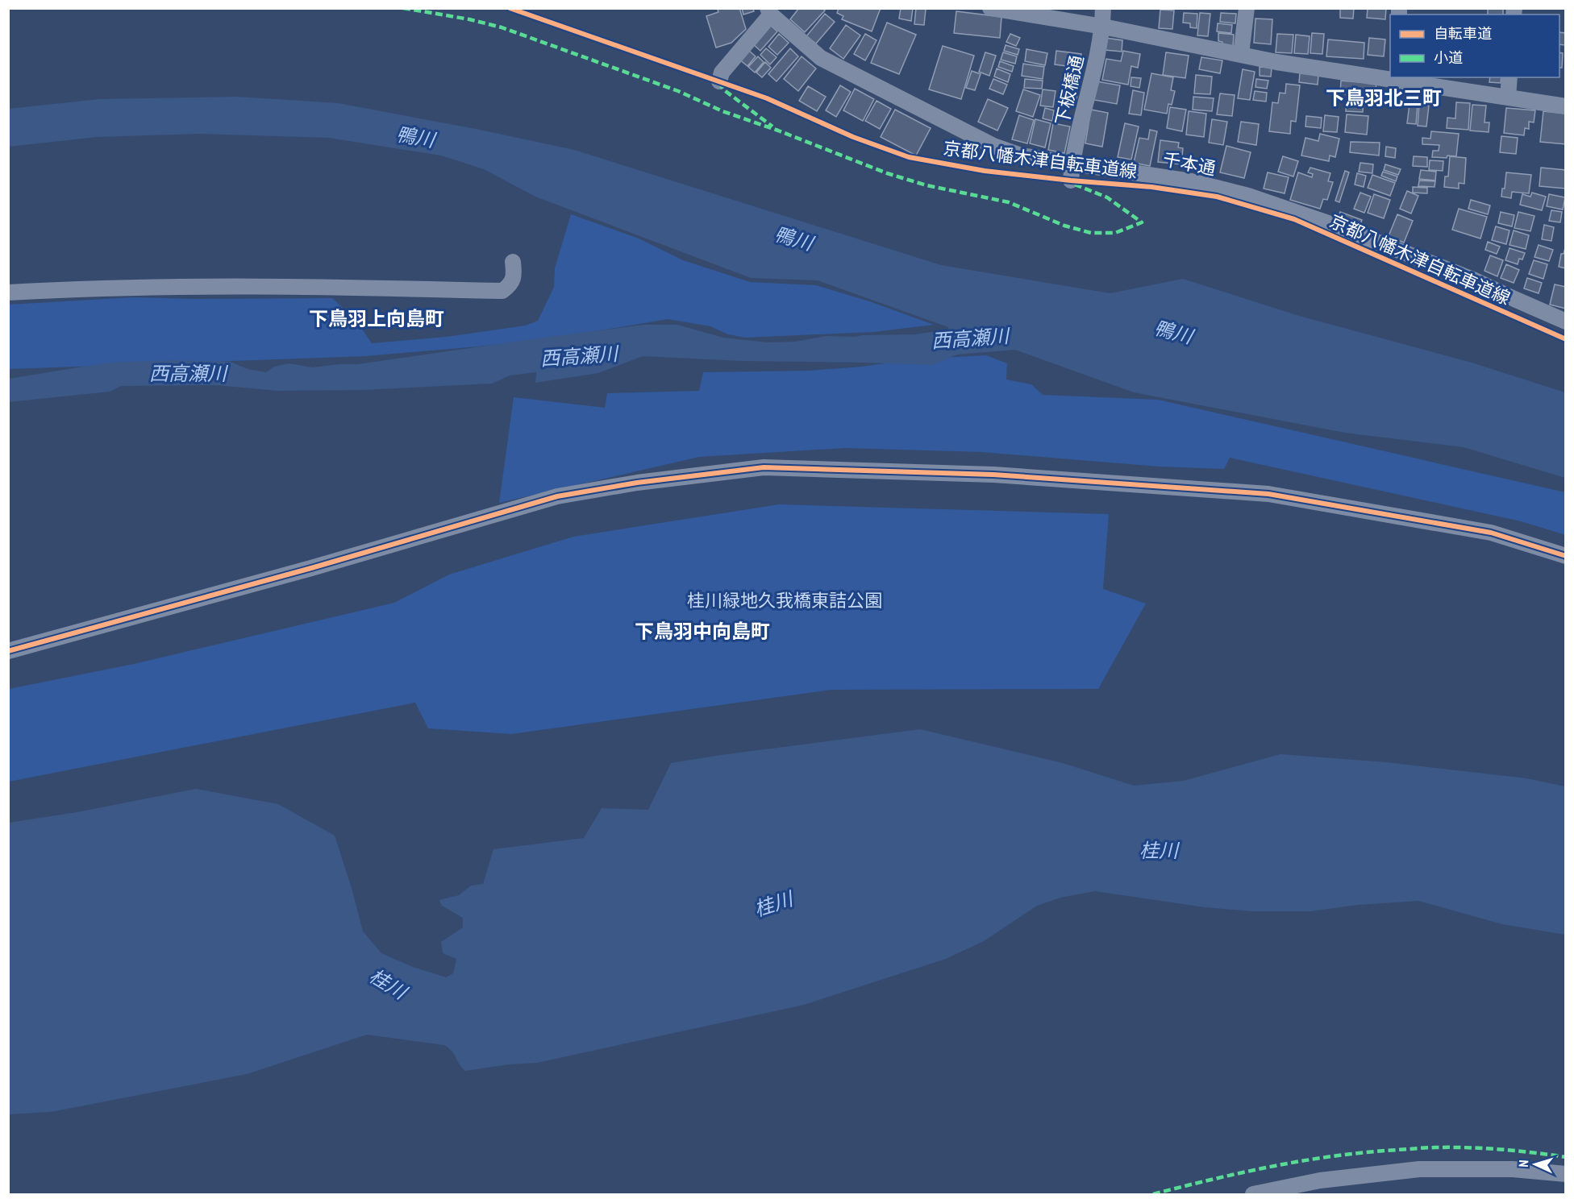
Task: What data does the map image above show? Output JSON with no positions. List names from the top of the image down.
{
  "streets": {
    "street": ["下板橋通", "千本通"],
    "cycle path": ["京都八幡木津自転車道線"]
  },
  "crossings": [
    ["下板橋通", "千本通"]
  ],
  "districts": ["下鳥羽北三町", "下鳥羽上向島町", "下鳥羽中向島町"],
  "water": ["鴨川", "西高瀬川", "桂川"],
  "parks": ["桂川緑地久我橋東詰公園"],
  "legend": ["自転車道", "小道"],
  "north": "left"
}
